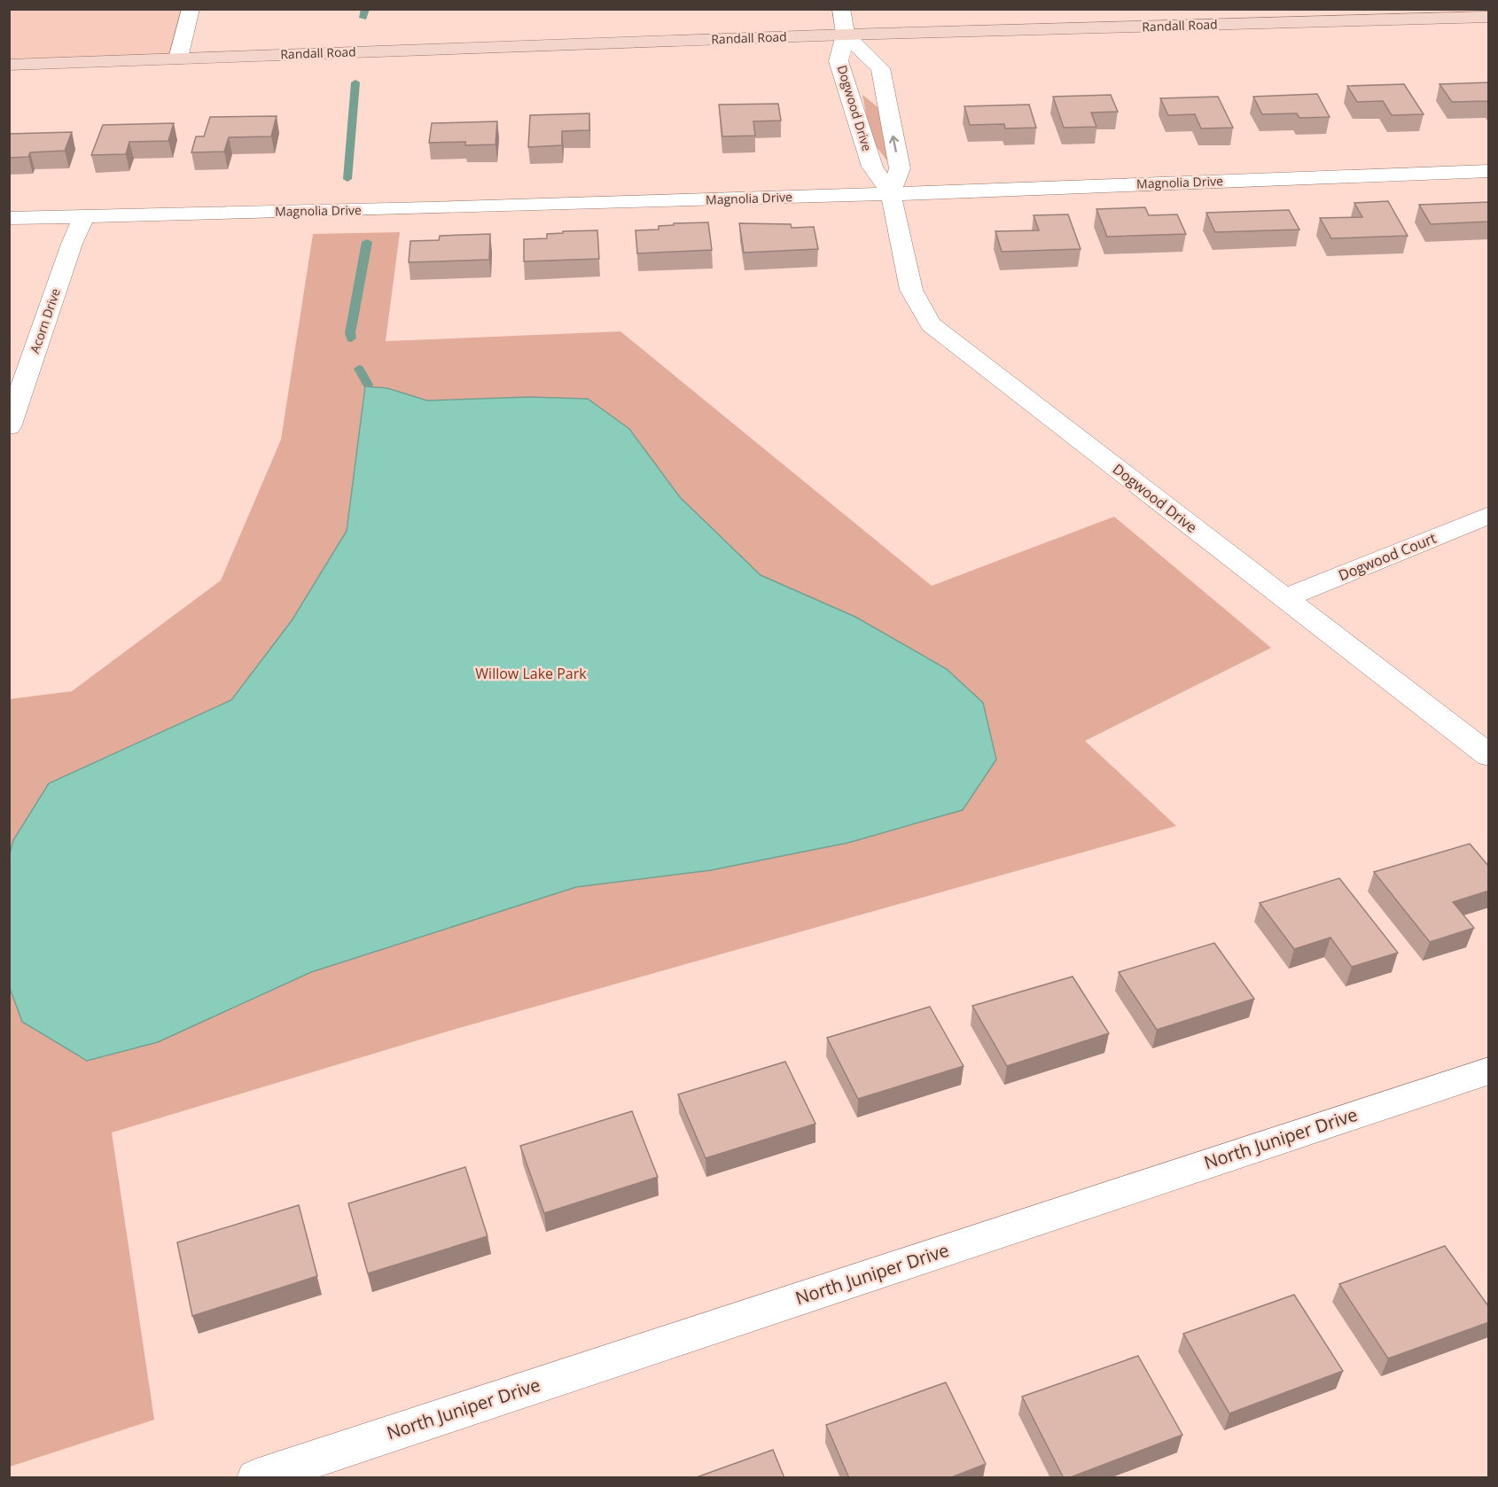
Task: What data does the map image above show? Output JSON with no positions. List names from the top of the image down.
{
  "streets": {
    "main road": ["Randall Road"],
    "street": [
      "Dogwood Drive",
      "Magnolia Drive",
      "Acorn Drive",
      "Dogwood Court",
      "North Juniper Drive"
    ]
  },
  "crossings": [
    ["Randall Road", "Dogwood Drive"],
    ["Dogwood Drive", "Magnolia Drive"],
    ["Dogwood Drive", "Dogwood Court"],
    ["Magnolia Drive", "Acorn Drive"]
  ],
  "parks": ["Willow Lake Park"]
}
